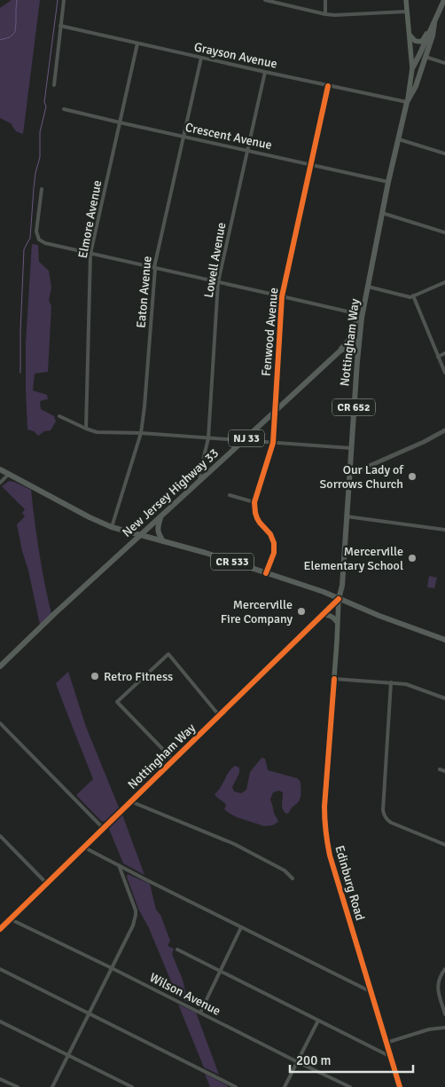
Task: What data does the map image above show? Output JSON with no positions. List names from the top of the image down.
{
  "streets": {
    "main road": [
      "Nottingham Way",
      "CR 652",
      "NJ 33",
      "New Jersey Highway 33",
      "CR 533",
      "Edinburg Road"
    ],
    "street": [
      "Grayson Avenue",
      "Crescent Avenue",
      "Elmore Avenue",
      "Lowell Avenue",
      "Eaton Avenue",
      "Fenwood Avenue",
      "Wilson Avenue"
    ]
  },
  "crossings": [
    ["Grayson Avenue", "Elmore Avenue"],
    ["Grayson Avenue", "Lowell Avenue"],
    ["Grayson Avenue", "Eaton Avenue"],
    ["Grayson Avenue", "Fenwood Avenue"],
    ["Grayson Avenue", "Nottingham Way"],
    ["Crescent Avenue", "Elmore Avenue"],
    ["Crescent Avenue", "Lowell Avenue"],
    ["Crescent Avenue", "Eaton Avenue"],
    ["Crescent Avenue", "Fenwood Avenue"],
    ["Crescent Avenue", "Nottingham Way"],
    ["Lowell Avenue", "New Jersey Highway 33"],
    ["Eaton Avenue", "CR 533"],
    ["Fenwood Avenue", "New Jersey Highway 33"],
    ["Nottingham Way", "New Jersey Highway 33"],
    ["Nottingham Way", "CR 533"],
    ["Nottingham Way", "Edinburg Road"],
    ["Nottingham Way", "Wilson Avenue"],
    ["New Jersey Highway 33", "CR 533"],
    ["CR 533", "Edinburg Road"]
  ],
  "places": [
    "Our Lady of Sorrows Church",
    "Mercerville Elementary School",
    "Mercerville Fire Company",
    "Retro Fitness"
  ],
  "scale_bar": "200 m"
}
